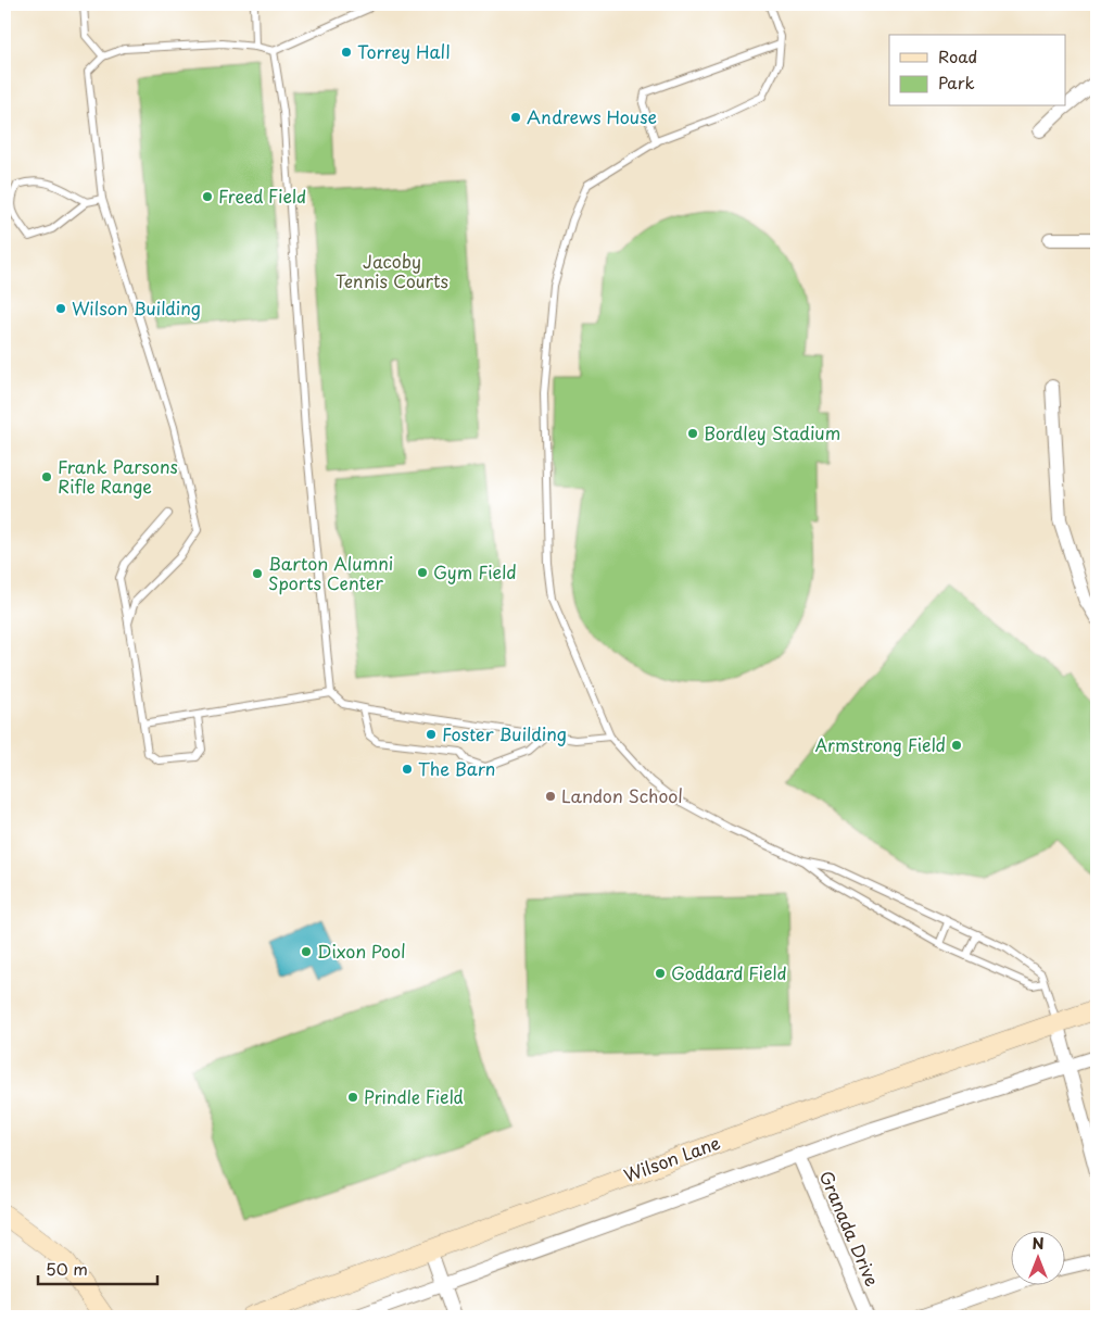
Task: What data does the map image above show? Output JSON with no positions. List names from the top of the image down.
{
  "streets": {
    "main road": ["Wilson Lane"],
    "street": ["Granada Drive"]
  },
  "parks": ["Jacoby Tennis Courts"],
  "places": [
    "Torrey Hall",
    "Andrews House",
    "Freed Field",
    "Wilson Building",
    "Bordley Stadium",
    "Frank Parsons Rifle Range",
    "Gym Field",
    "Barton Alumni Sports Center",
    "Foster Building",
    "Armstrong Field",
    "The Barn",
    "Landon School",
    "Dixon Pool",
    "Goddard Field",
    "Prindle Field"
  ],
  "legend": ["Road", "Park"],
  "scale_bar": "50 m",
  "north": "top"
}
